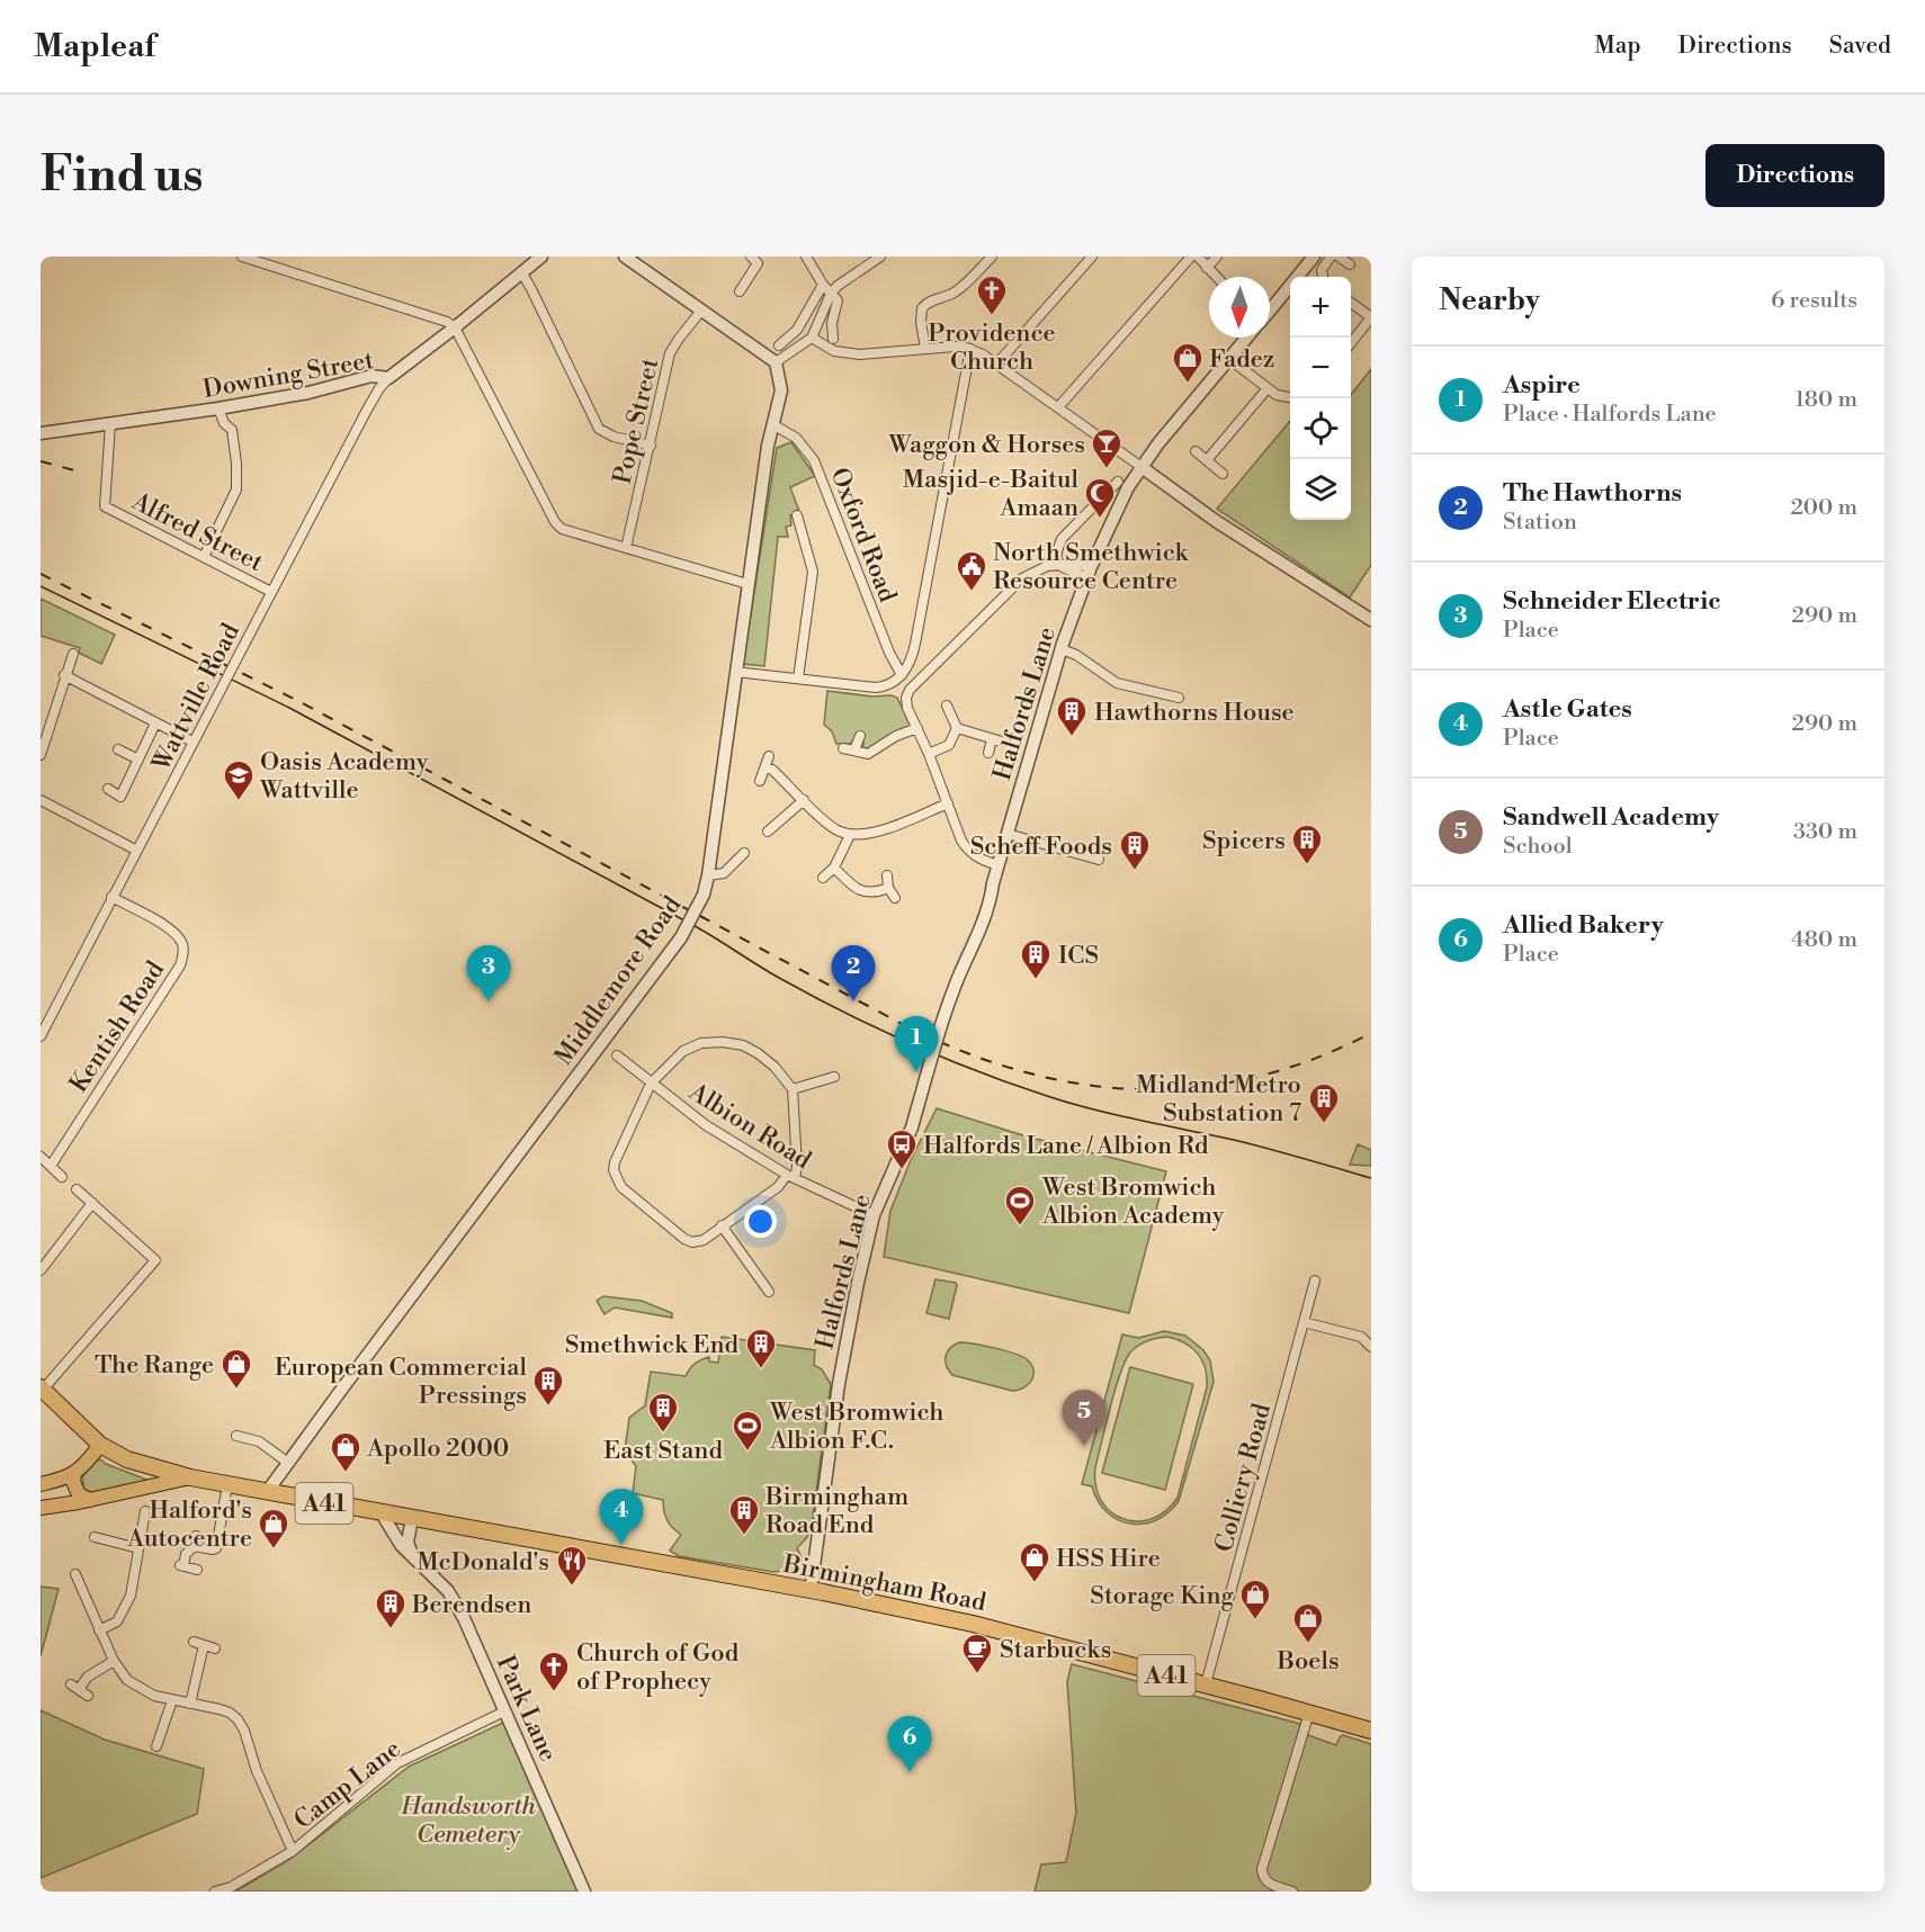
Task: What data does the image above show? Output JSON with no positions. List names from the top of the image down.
{
  "streets": {
    "highway": ["A41", "Birmingham Road"],
    "street": [
      "Downing Street",
      "Pope Street",
      "Alfred Street",
      "Oxford Road",
      "Wattville Road",
      "Halfords Lane",
      "Middlemore Road",
      "Kentish Road",
      "Albion Road",
      "Colliery Road",
      "Park Lane",
      "Camp Lane"
    ]
  },
  "crossings": [
    ["Downing Street", "Alfred Street"],
    ["Downing Street", "Wattville Road"],
    ["Alfred Street", "Wattville Road"],
    ["Oxford Road", "Middlemore Road"],
    ["Wattville Road", "Kentish Road"],
    ["Halfords Lane", "Albion Road"],
    ["Halfords Lane", "Birmingham Road"],
    ["Middlemore Road", "A41"],
    ["Colliery Road", "Birmingham Road"],
    ["A41", "Birmingham Road"],
    ["A41", "Park Lane"],
    ["Birmingham Road", "Park Lane"],
    ["Park Lane", "Camp Lane"]
  ],
  "parks": ["Handsworth Cemetery"],
  "places": {
    "church": ["Providence Church", "Church of God of Prophecy"],
    "shop": [
      "Fadez",
      "The Range",
      "Apollo 2000",
      "Halford's Autocentre",
      "HSS Hire",
      "Storage King",
      "Boels"
    ],
    "bar": ["Waggon & Horses"],
    "mosque": ["Masjid-e-Baitul Amaan"],
    "public building": ["North Smethwick Resource Centre"],
    "building": [
      "Hawthorns House",
      "Spicers",
      "Scheff Foods",
      "ICS",
      "Midland Metro Substation 7",
      "Smethwick End",
      "European Commercial Pressings",
      "East Stand",
      "Birmingham Road End",
      "Berendsen"
    ],
    "school or university": ["Oasis Academy Wattville"],
    "bus stop": ["Halfords Lane / Albion Rd"],
    "sports": ["West Bromwich Albion Academy", "West Bromwich Albion F.C."],
    "restaurant": ["McDonald's"],
    "cafe": ["Starbucks"]
  },
  "north": "bottom",
  "page": {
    "header": "Mapleaf",
    "nav": ["Map", "Directions", "Saved"],
    "buttons": "Directions",
    "title": "Find us",
    "heading": ["Nearby", "6 results"],
    "map_buttons": ["+", "−"],
    "list": [
      {
        "mark": "1",
        "name": "Aspire",
        "note": "Place · Halfords Lane",
        "value": "180 m"
      },
      {
        "mark": "2",
        "name": "The Hawthorns",
        "note": "Station",
        "value": "200 m"
      },
      {
        "mark": "3",
        "name": "Schneider Electric",
        "note": "Place",
        "value": "290 m"
      },
      {
        "mark": "4",
        "name": "Astle Gates",
        "note": "Place",
        "value": "290 m"
      },
      {
        "mark": "5",
        "name": "Sandwell Academy",
        "note": "School",
        "value": "330 m"
      },
      {
        "mark": "6",
        "name": "Allied Bakery",
        "note": "Place",
        "value": "480 m"
      }
    ],
    "pins": [
      "2",
      "3",
      "1",
      "5",
      "4",
      "6"
    ]
  }
}
